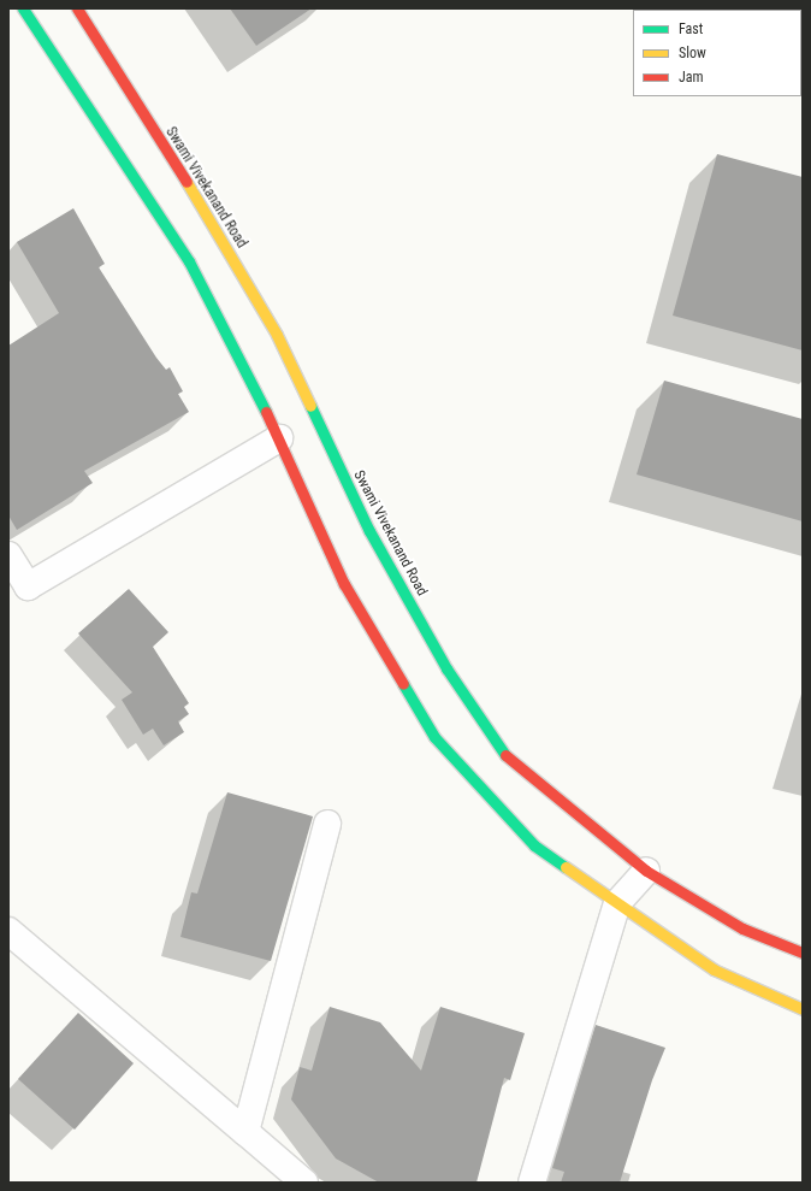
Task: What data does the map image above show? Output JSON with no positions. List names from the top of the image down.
{
  "streets": {
    "main road": ["Swami Vivekanand Road"]
  },
  "legend": ["Fast", "Slow", "Jam"]
}
